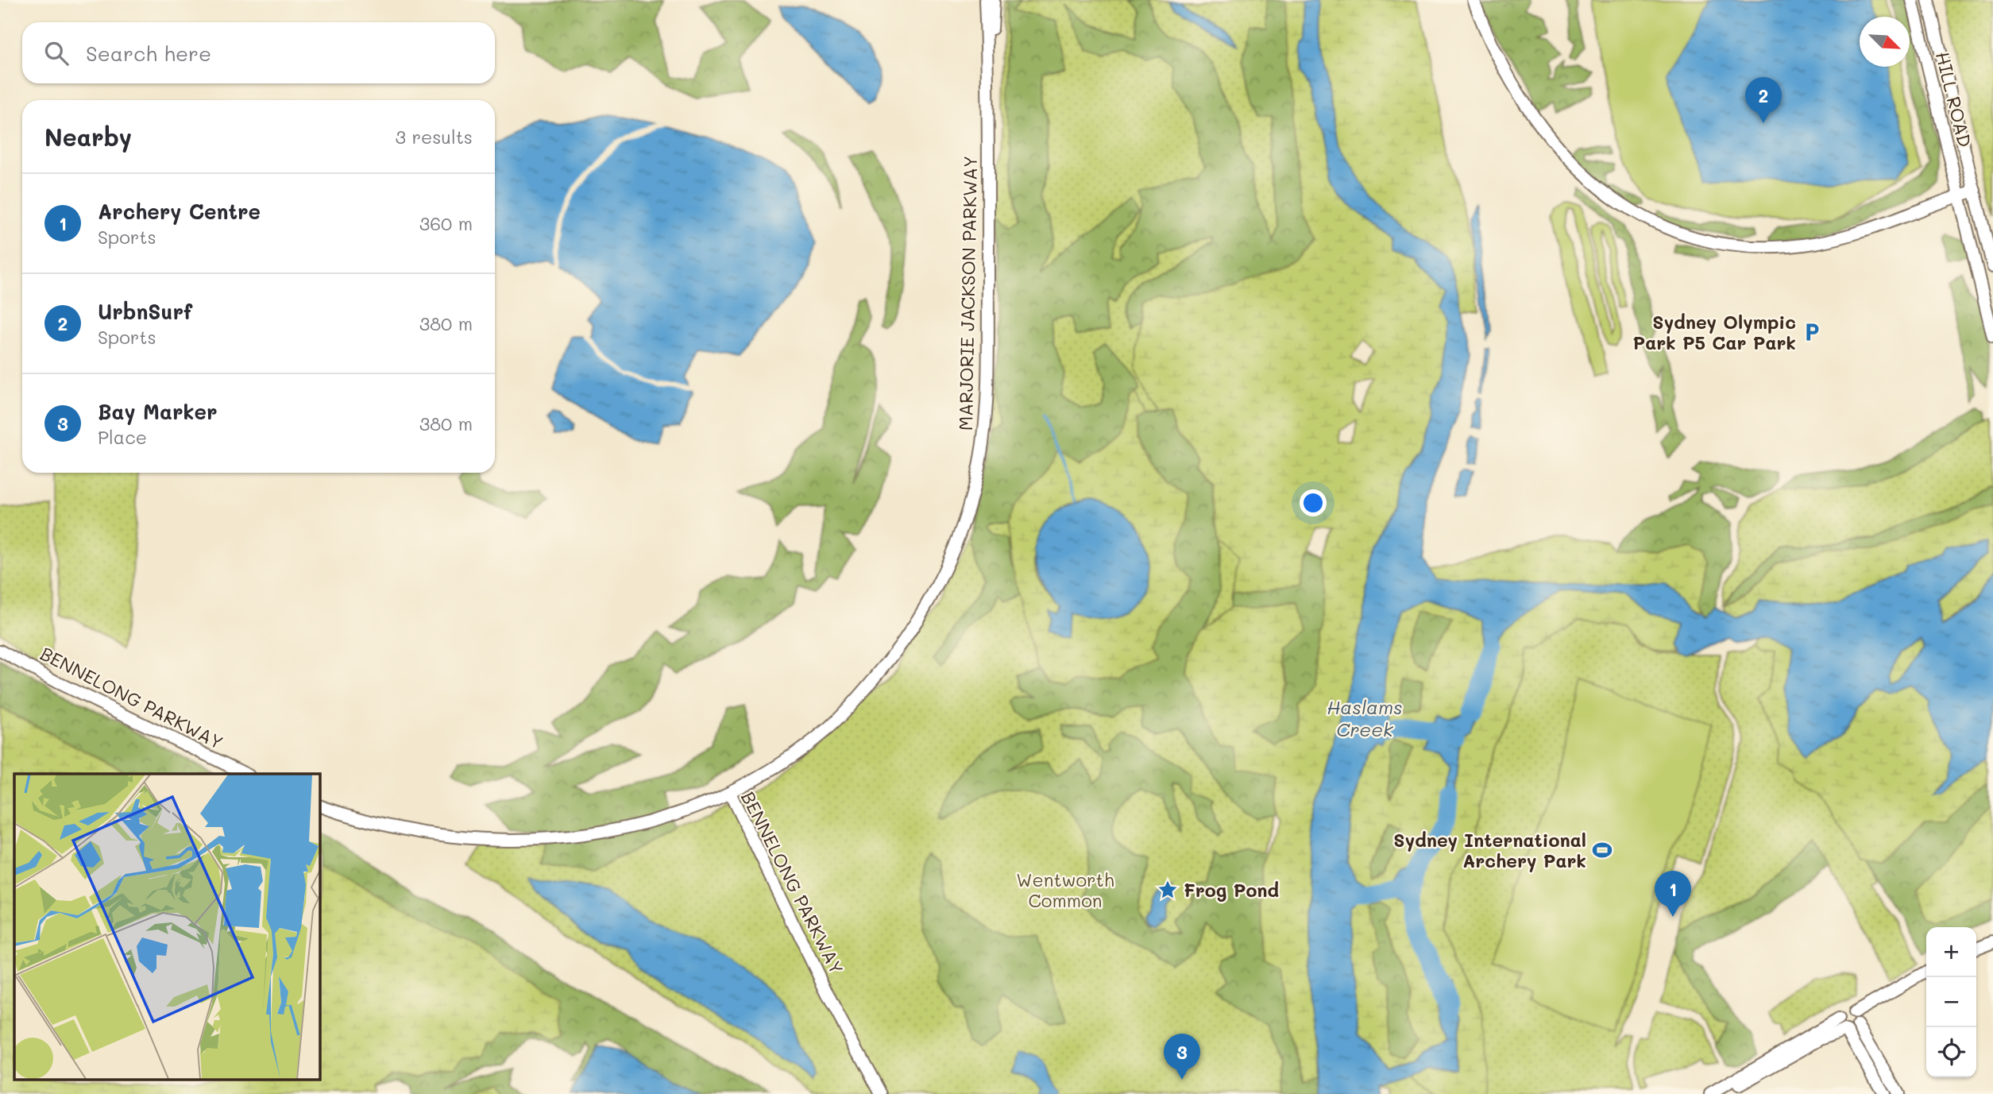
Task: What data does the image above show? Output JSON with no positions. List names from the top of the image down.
{
  "streets": {
    "street": ["HILL ROAD", "MARJORIE JACKSON PARKWAY", "BENNELONG PARKWAY"]
  },
  "crossings": [
    ["MARJORIE JACKSON PARKWAY", "BENNELONG PARKWAY"]
  ],
  "water": ["Haslams Creek"],
  "parks": ["Wentworth Common"],
  "places": {
    "parking": ["Sydney Olympic Park P5 Car Park"],
    "sports": ["Sydney International Archery Park"],
    "place": ["Frog Pond"]
  },
  "north": "bottom right",
  "page": {
    "search": "Search here",
    "pins": ["2", "1", "3"],
    "heading": ["Nearby", "3 results"],
    "list": [
      {
        "mark": "1",
        "name": "Archery Centre",
        "note": "Sports",
        "value": "360 m"
      },
      {
        "mark": "2",
        "name": "UrbnSurf",
        "note": "Sports",
        "value": "380 m"
      },
      {
        "mark": "3",
        "name": "Bay Marker",
        "note": "Place",
        "value": "380 m"
      }
    ],
    "map_buttons": ["+", "−"]
  }
}
